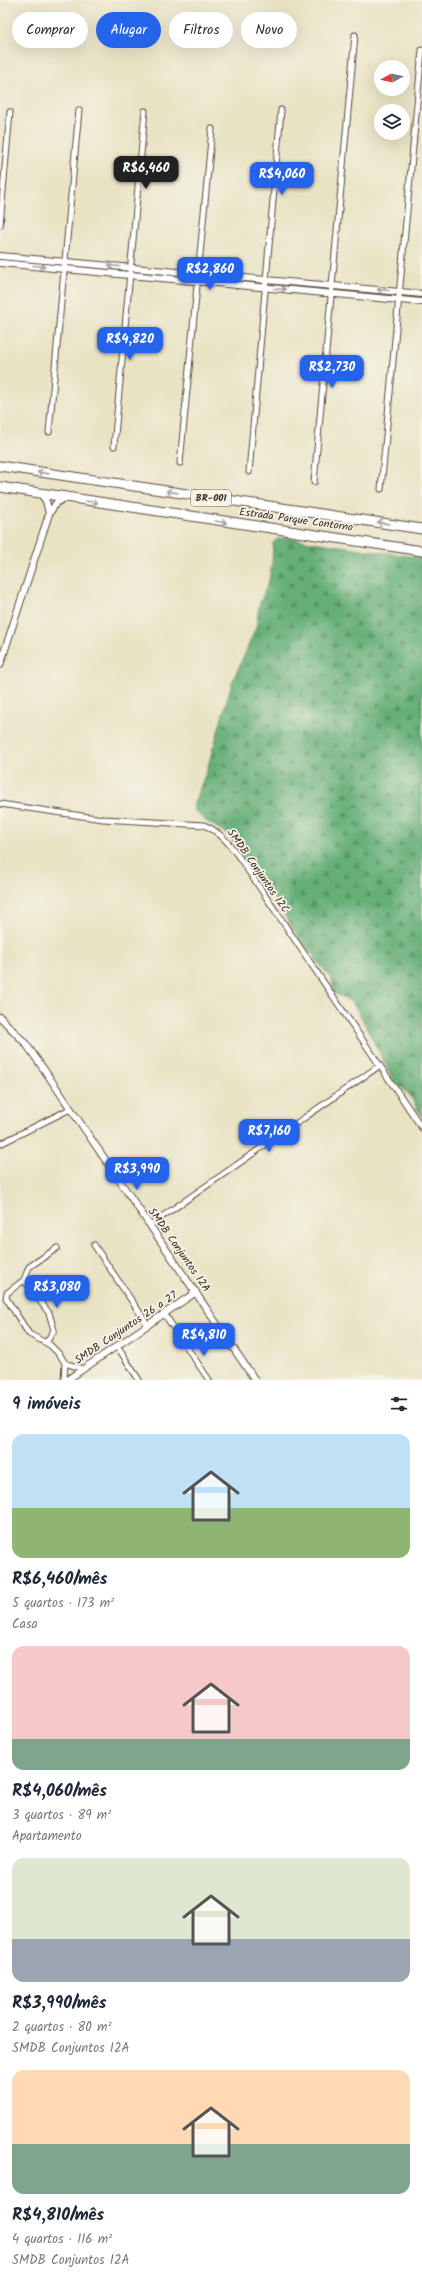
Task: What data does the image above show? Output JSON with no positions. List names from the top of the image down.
{
  "streets": {
    "highway": ["BR-001", "Estrada Parque Contorno"],
    "street": ["SMDB Conjuntos 12C", "SMDB Conjuntos 12A", "SMDB Conjuntos 26 a 27"]
  },
  "crossings": [
    ["SMDB Conjuntos 12A", "SMDB Conjuntos 26 a 27"]
  ],
  "north": "left",
  "page": {
    "chip": [
      "Comprar",
      "Alugar",
      "Filtros",
      "Novo"
    ],
    "price": [
      "R$6,460",
      "R$4,060",
      "R$2,860",
      "R$4,820",
      "R$2,730",
      "R$7,160",
      "R$3,990",
      "R$3,080",
      "R$4,810"
    ],
    "heading": "9 imóveis",
    "list": [
      {
        "name": "R$6,460/mês",
        "note": "5 quartos · 173 m² · Casa"
      },
      {
        "name": "R$4,060/mês",
        "note": "3 quartos · 89 m² · Apartamento"
      },
      {
        "name": "R$3,990/mês",
        "note": "2 quartos · 80 m² · SMDB Conjuntos 12A"
      },
      {
        "name": "R$4,810/mês",
        "note": "4 quartos · 116 m² · SMDB Conjuntos 12A"
      }
    ]
  }
}
